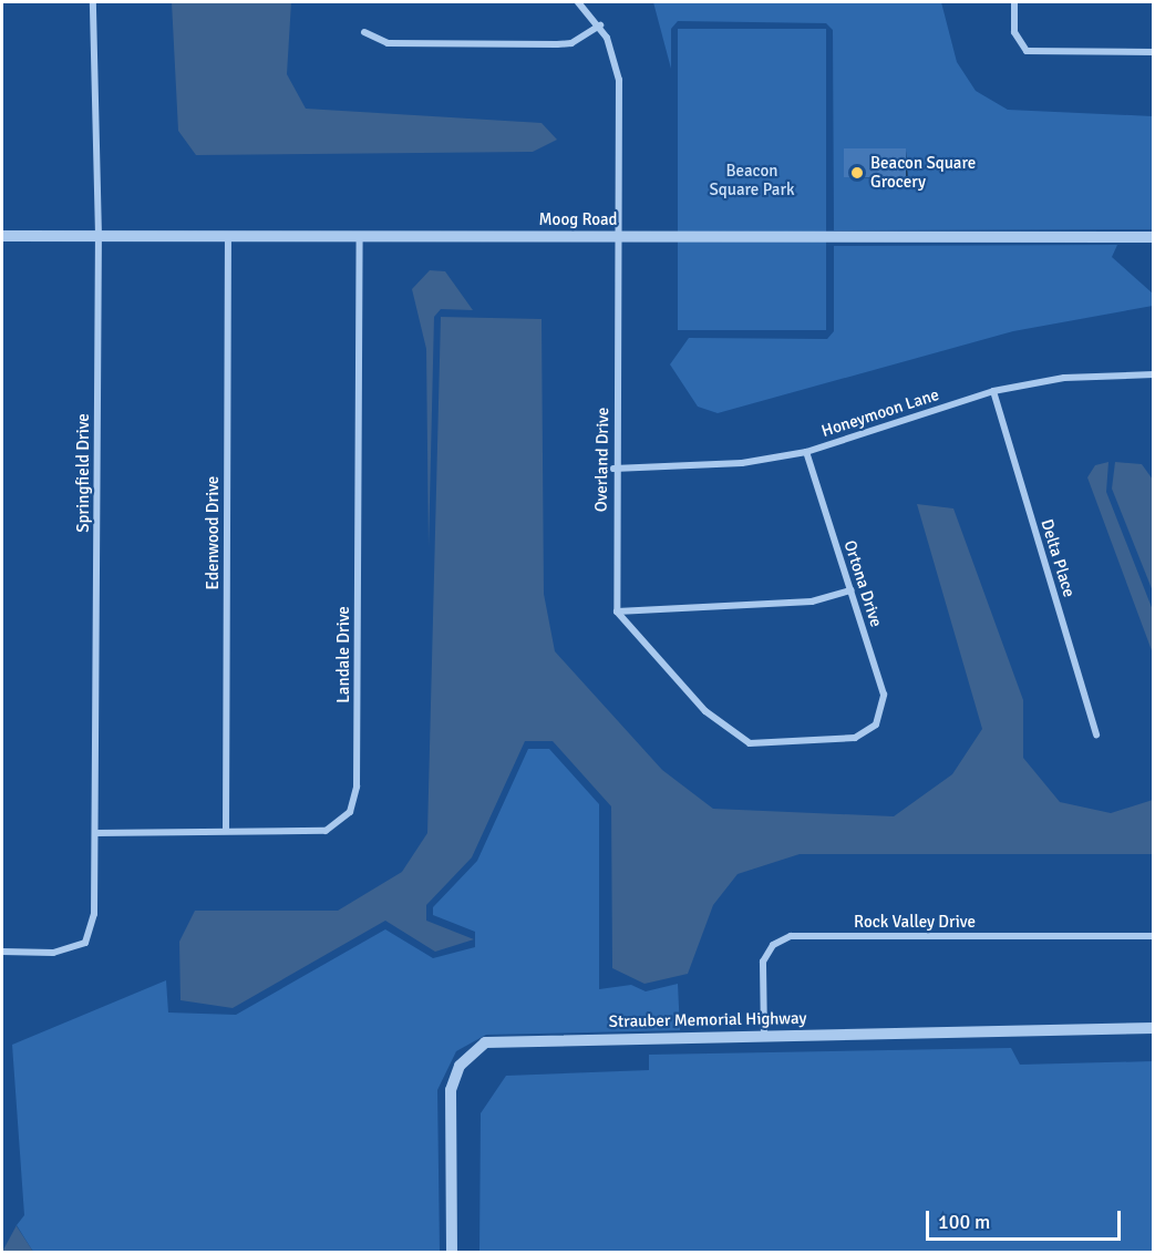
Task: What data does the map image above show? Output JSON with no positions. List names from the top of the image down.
{
  "streets": {
    "street": [
      "Moog Road",
      "Honeymoon Lane",
      "Overland Drive",
      "Springfield Drive",
      "Edenwood Drive",
      "Delta Place",
      "Ortona Drive",
      "Landale Drive",
      "Rock Valley Drive",
      "Strauber Memorial Highway"
    ]
  },
  "crossings": [
    ["Moog Road", "Overland Drive"],
    ["Moog Road", "Springfield Drive"],
    ["Moog Road", "Edenwood Drive"],
    ["Moog Road", "Landale Drive"],
    ["Honeymoon Lane", "Overland Drive"],
    ["Honeymoon Lane", "Delta Place"],
    ["Honeymoon Lane", "Ortona Drive"],
    ["Overland Drive", "Ortona Drive"],
    ["Springfield Drive", "Landale Drive"],
    ["Edenwood Drive", "Landale Drive"],
    ["Rock Valley Drive", "Strauber Memorial Highway"]
  ],
  "parks": ["Beacon Square Park"],
  "places": ["Beacon Square Grocery"],
  "scale_bar": "100 m"
}
